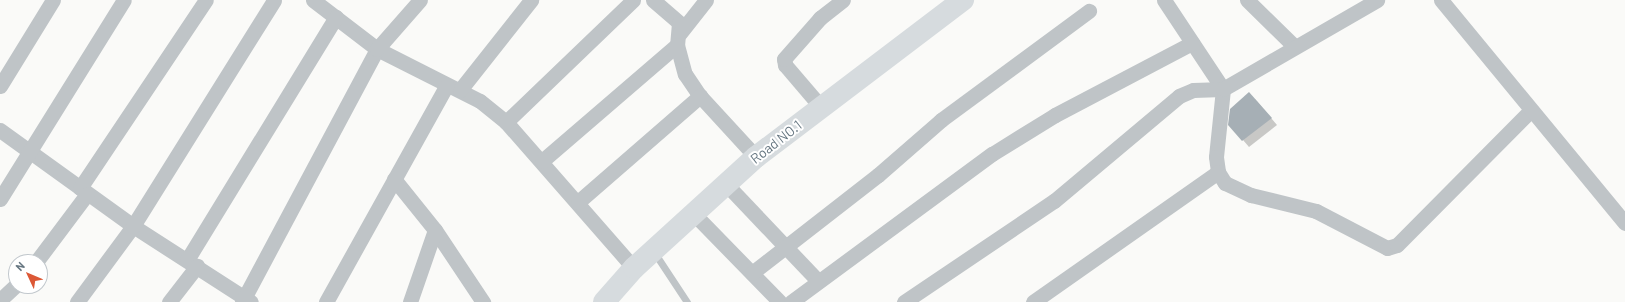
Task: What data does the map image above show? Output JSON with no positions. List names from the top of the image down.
{
  "streets": {
    "highway": ["Road NO.1"]
  },
  "north": "top left"
}
